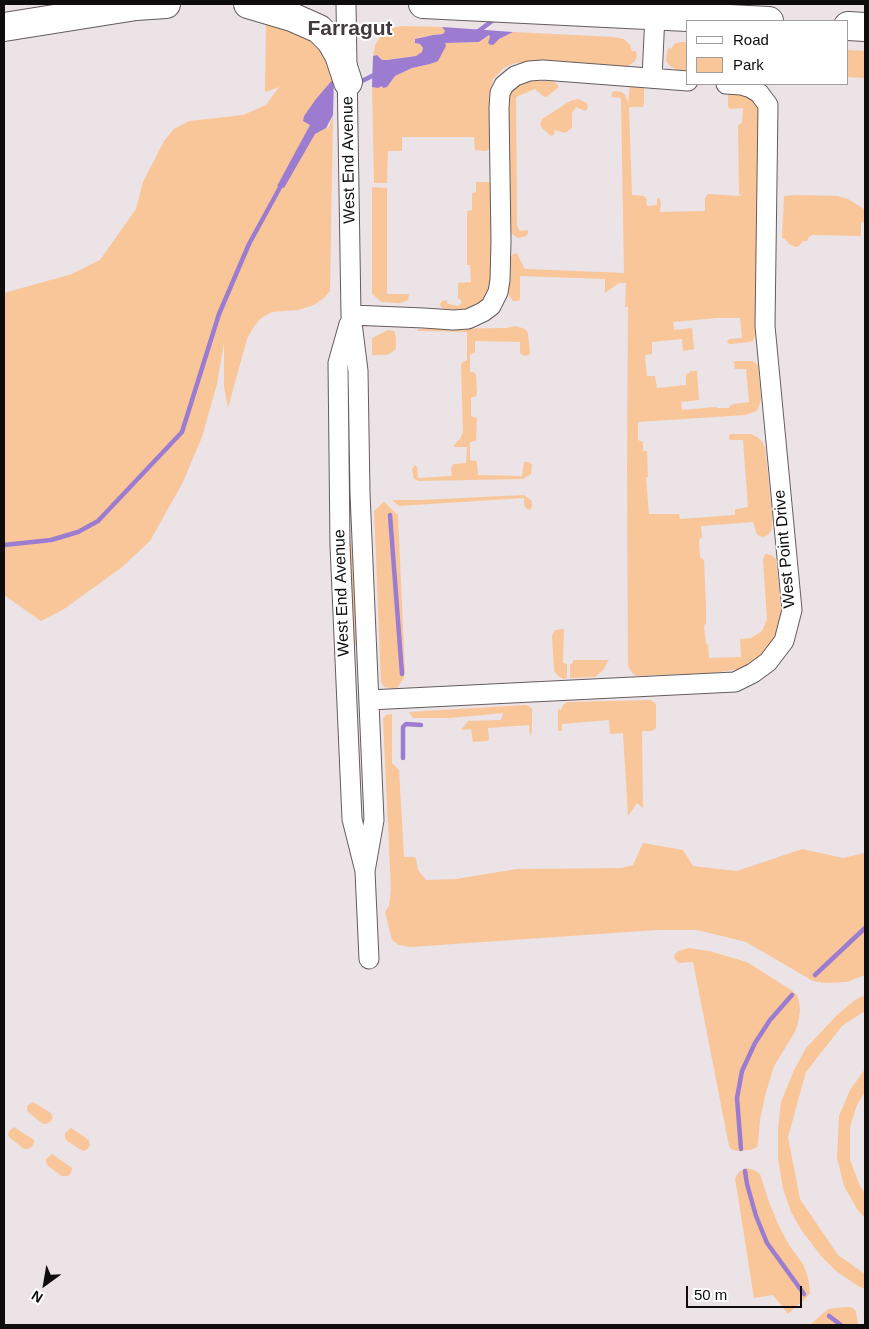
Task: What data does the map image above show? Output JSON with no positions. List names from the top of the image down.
{
  "streets": {
    "street": ["West End Avenue", "West Point Drive"]
  },
  "crossings": [
    ["West End Avenue", "West Point Drive"]
  ],
  "districts": ["Farragut"],
  "legend": ["Road", "Park"],
  "scale_bar": "50 m",
  "north": "bottom left"
}
